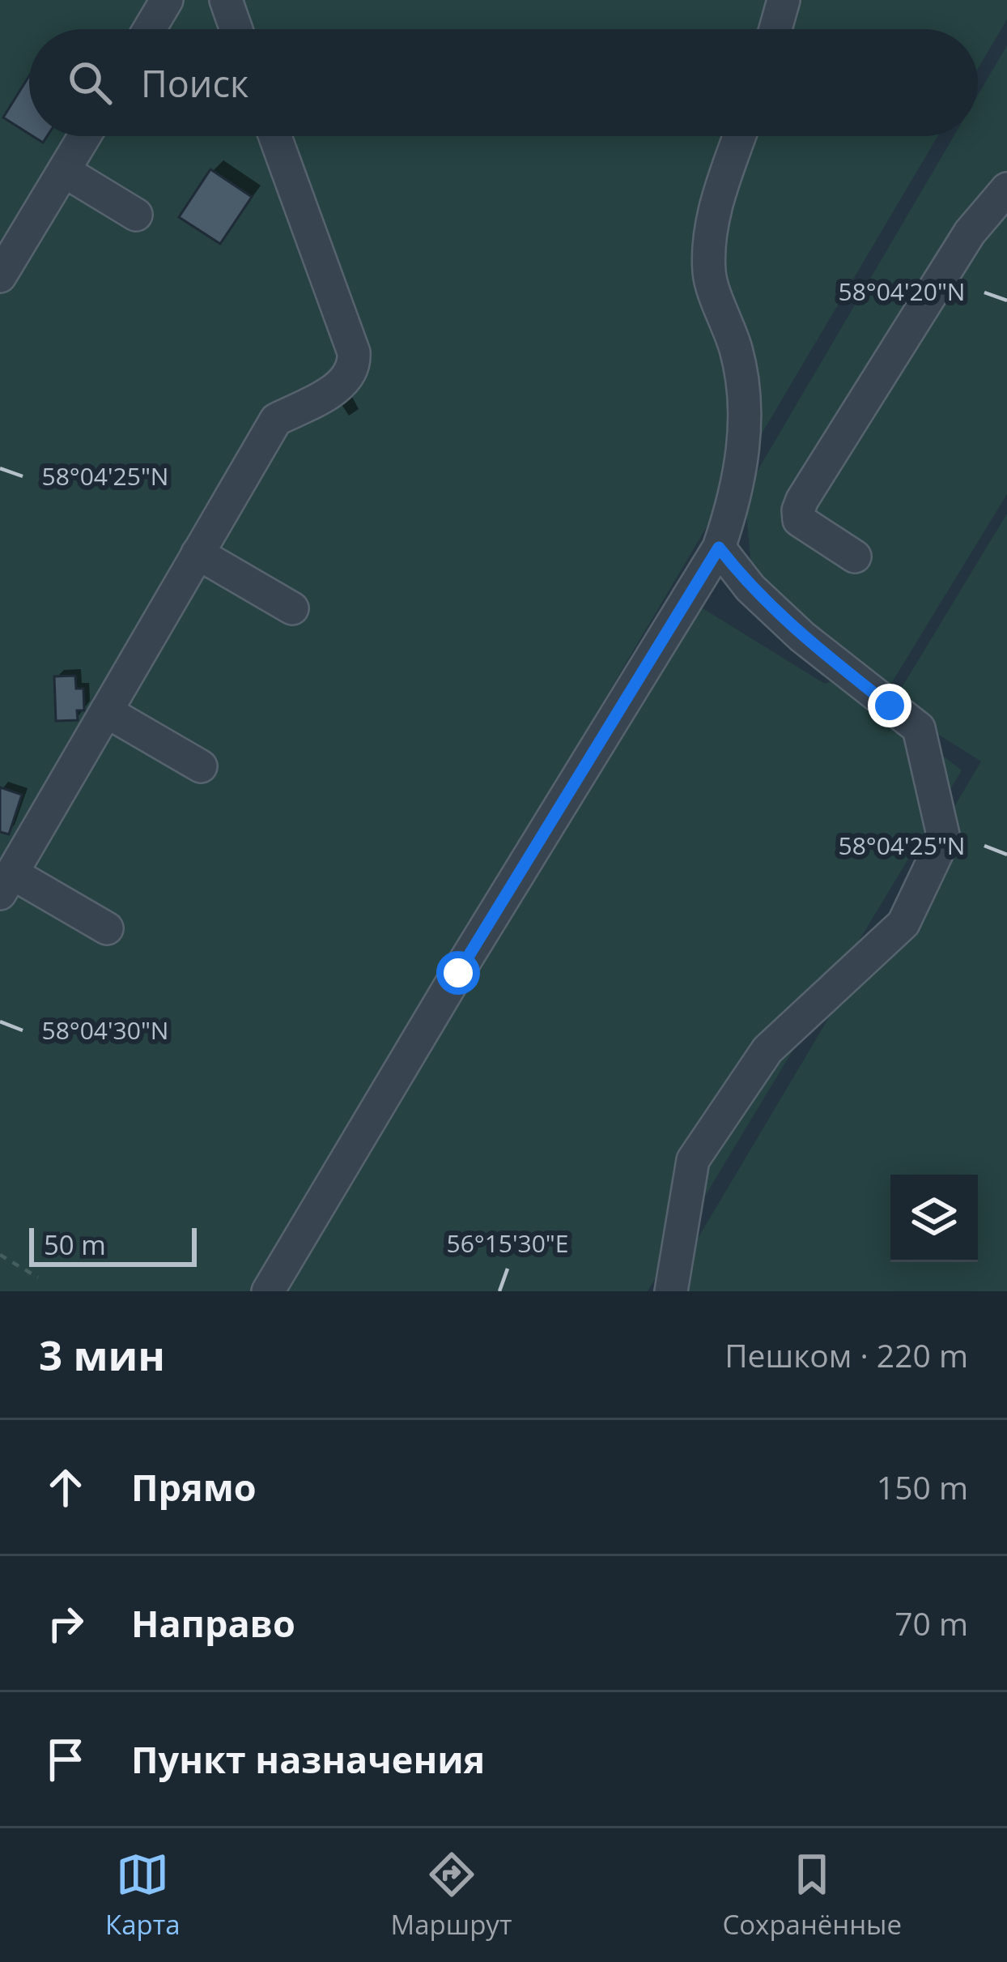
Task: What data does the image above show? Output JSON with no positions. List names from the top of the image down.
{
  "scale_bar": "50 m",
  "page": {
    "search": "Поиск",
    "scale": "50 m",
    "heading": ["3 мин", "Пешком · 220 m"],
    "list": [
      ["Прямо", "150 m"],
      ["Направо", "70 m"],
      "Пункт назначения"
    ],
    "nav": ["Карта", "Маршрут", "Сохранённые"]
  },
  "coordinates": [
    "58°04'20\"N",
    "58°04'25\"N",
    "58°04'30\"N",
    "56°15'30\"E"
  ]
}
